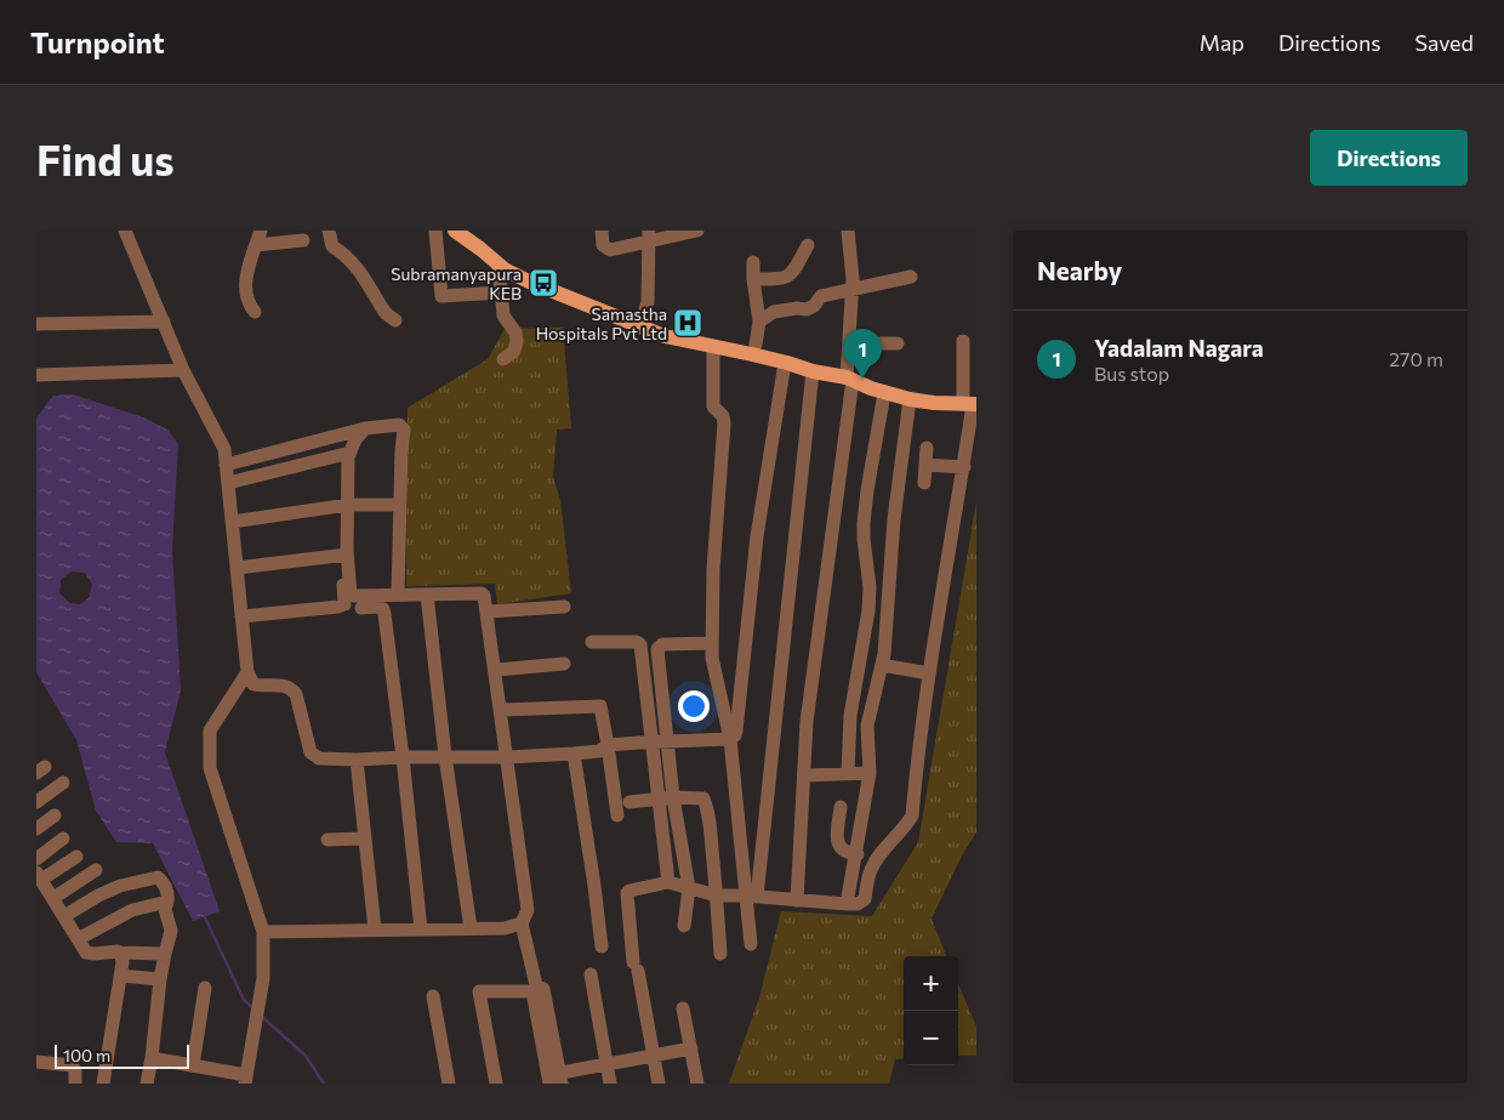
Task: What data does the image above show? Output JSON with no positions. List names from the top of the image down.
{
  "places": {
    "bus stop": ["Subramanyapura KEB"],
    "hospital": ["Samastha Hospitals Pvt Ltd"]
  },
  "scale_bar": "100 m",
  "page": {
    "header": "Turnpoint",
    "nav": ["Map", "Directions", "Saved"],
    "buttons": "Directions",
    "title": "Find us",
    "heading": "Nearby",
    "list": [
      {
        "mark": "1",
        "name": "Yadalam Nagara",
        "note": "Bus stop",
        "value": "270 m"
      }
    ],
    "pins": "1",
    "map_buttons": ["+", "−"],
    "scale": "100 m"
  }
}
